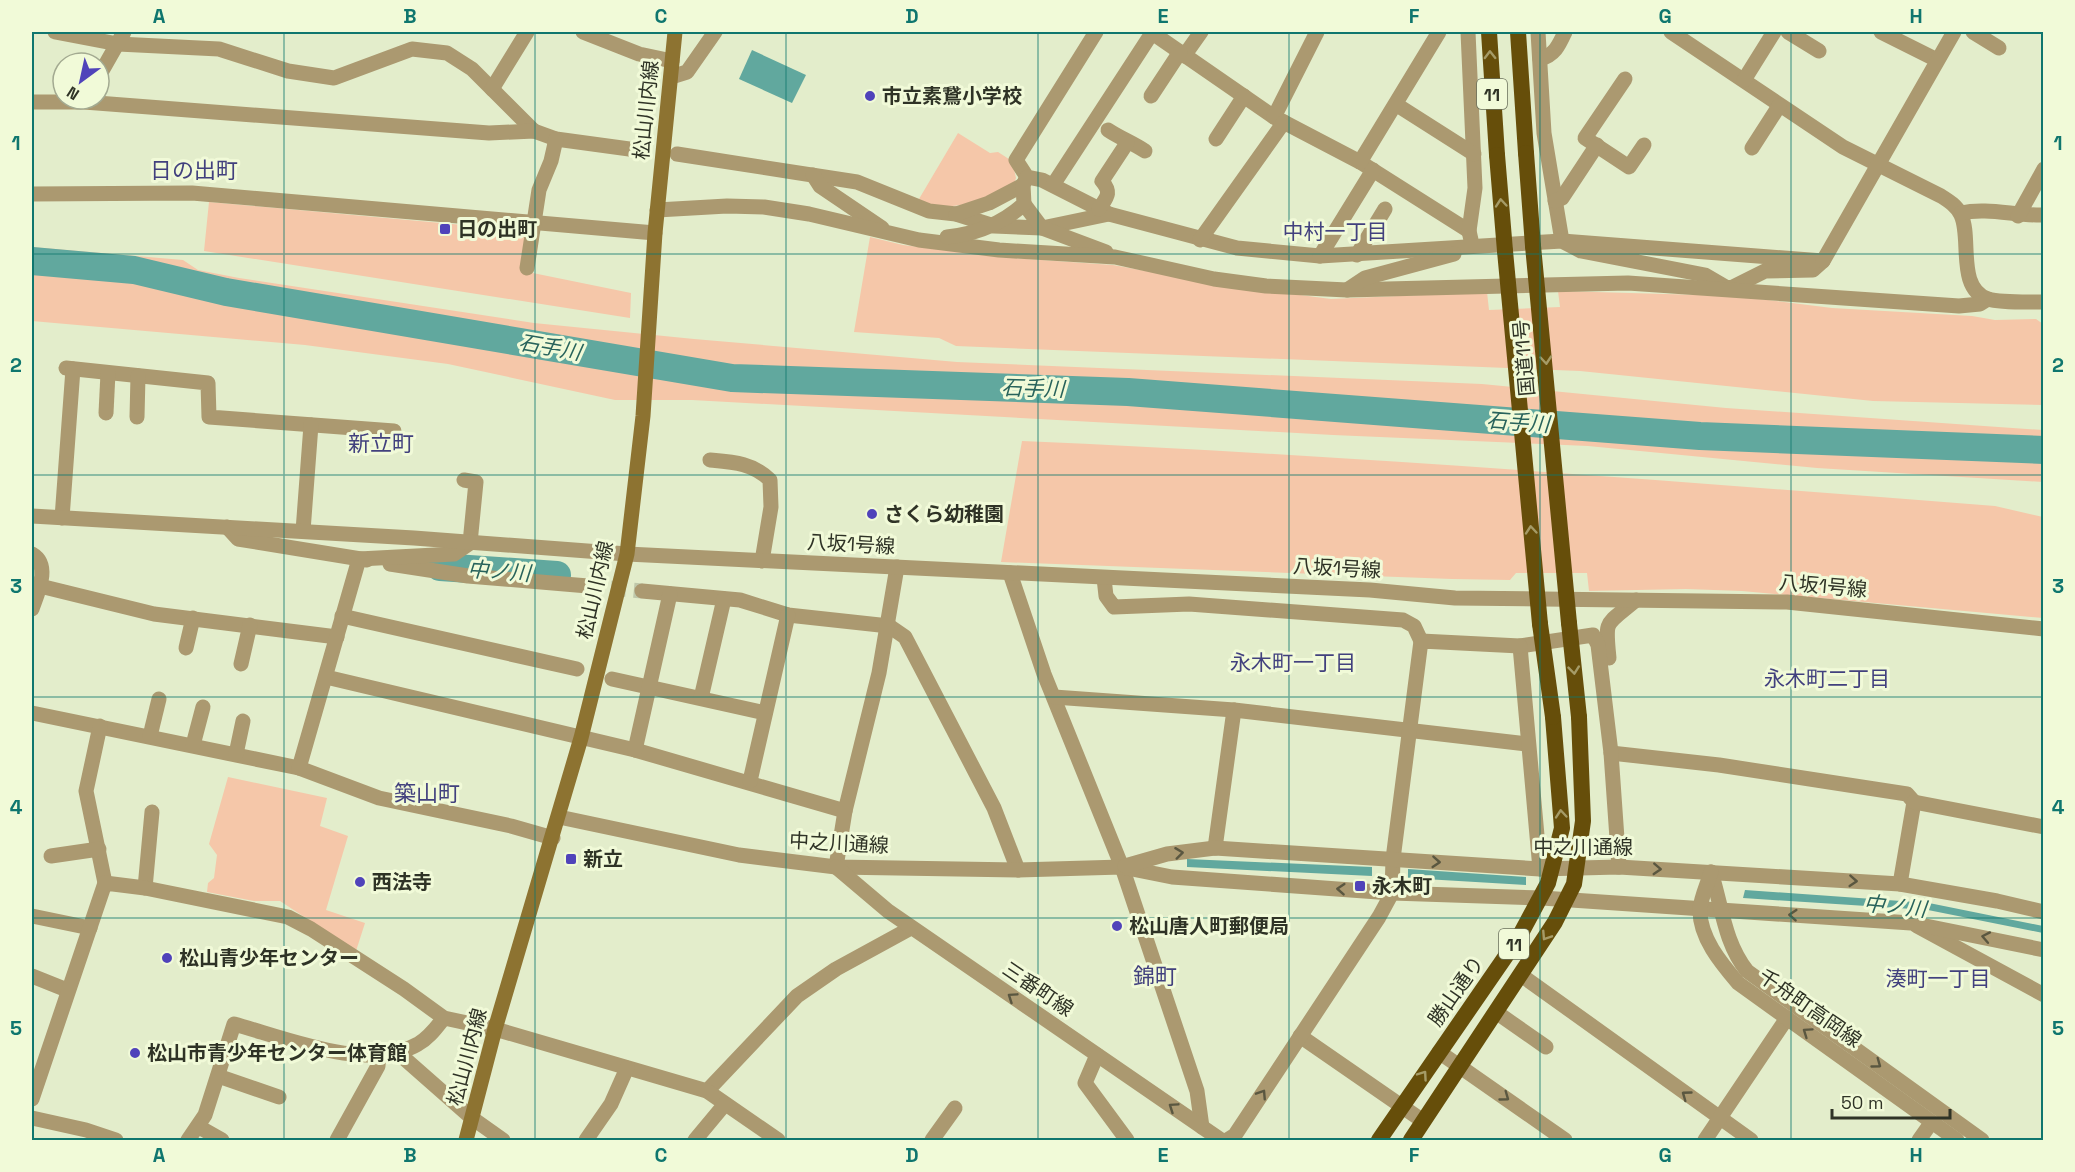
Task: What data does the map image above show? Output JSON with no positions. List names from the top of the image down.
{
  "streets": {
    "highway": ["11", "国道11号", "勝山通り"],
    "main road": ["松山川内線"],
    "street": [
      "八坂1号線",
      "中之川通線",
      "三番町線",
      "千舟町高岡線"
    ]
  },
  "crossings": [
    ["11", "国道11号"],
    ["11", "中之川通線"],
    ["松山川内線", "八坂1号線"],
    ["松山川内線", "中之川通線"],
    ["国道11号", "八坂1号線"],
    ["国道11号", "中之川通線"],
    ["国道11号", "勝山通り"],
    ["中之川通線", "三番町線"],
    ["中之川通線", "勝山通り"],
    ["中之川通線", "千舟町高岡線"]
  ],
  "one_way": ["三番町線"],
  "districts": [
    "日の出町",
    "中村一丁目",
    "新立町",
    "永木町一丁目",
    "永木町二丁目",
    "築山町",
    "錦町",
    "湊町一丁目"
  ],
  "water": ["石手川", "中ノ川"],
  "places": {
    "other": [
      "市立素鵞小学校",
      "さくら幼稚園",
      "西法寺",
      "松山唐人町郵便局",
      "松山青少年センター",
      "松山市青少年センター体育館"
    ],
    "transit": ["日の出町", "新立", "永木町"]
  },
  "scale_bar": "50 m",
  "north": "bottom left",
  "grid": {
    "columns": [
      "A",
      "B",
      "C",
      "D",
      "E",
      "F",
      "G",
      "H"
    ],
    "rows": [
      "1",
      "2",
      "3",
      "4",
      "5"
    ]
  }
}
